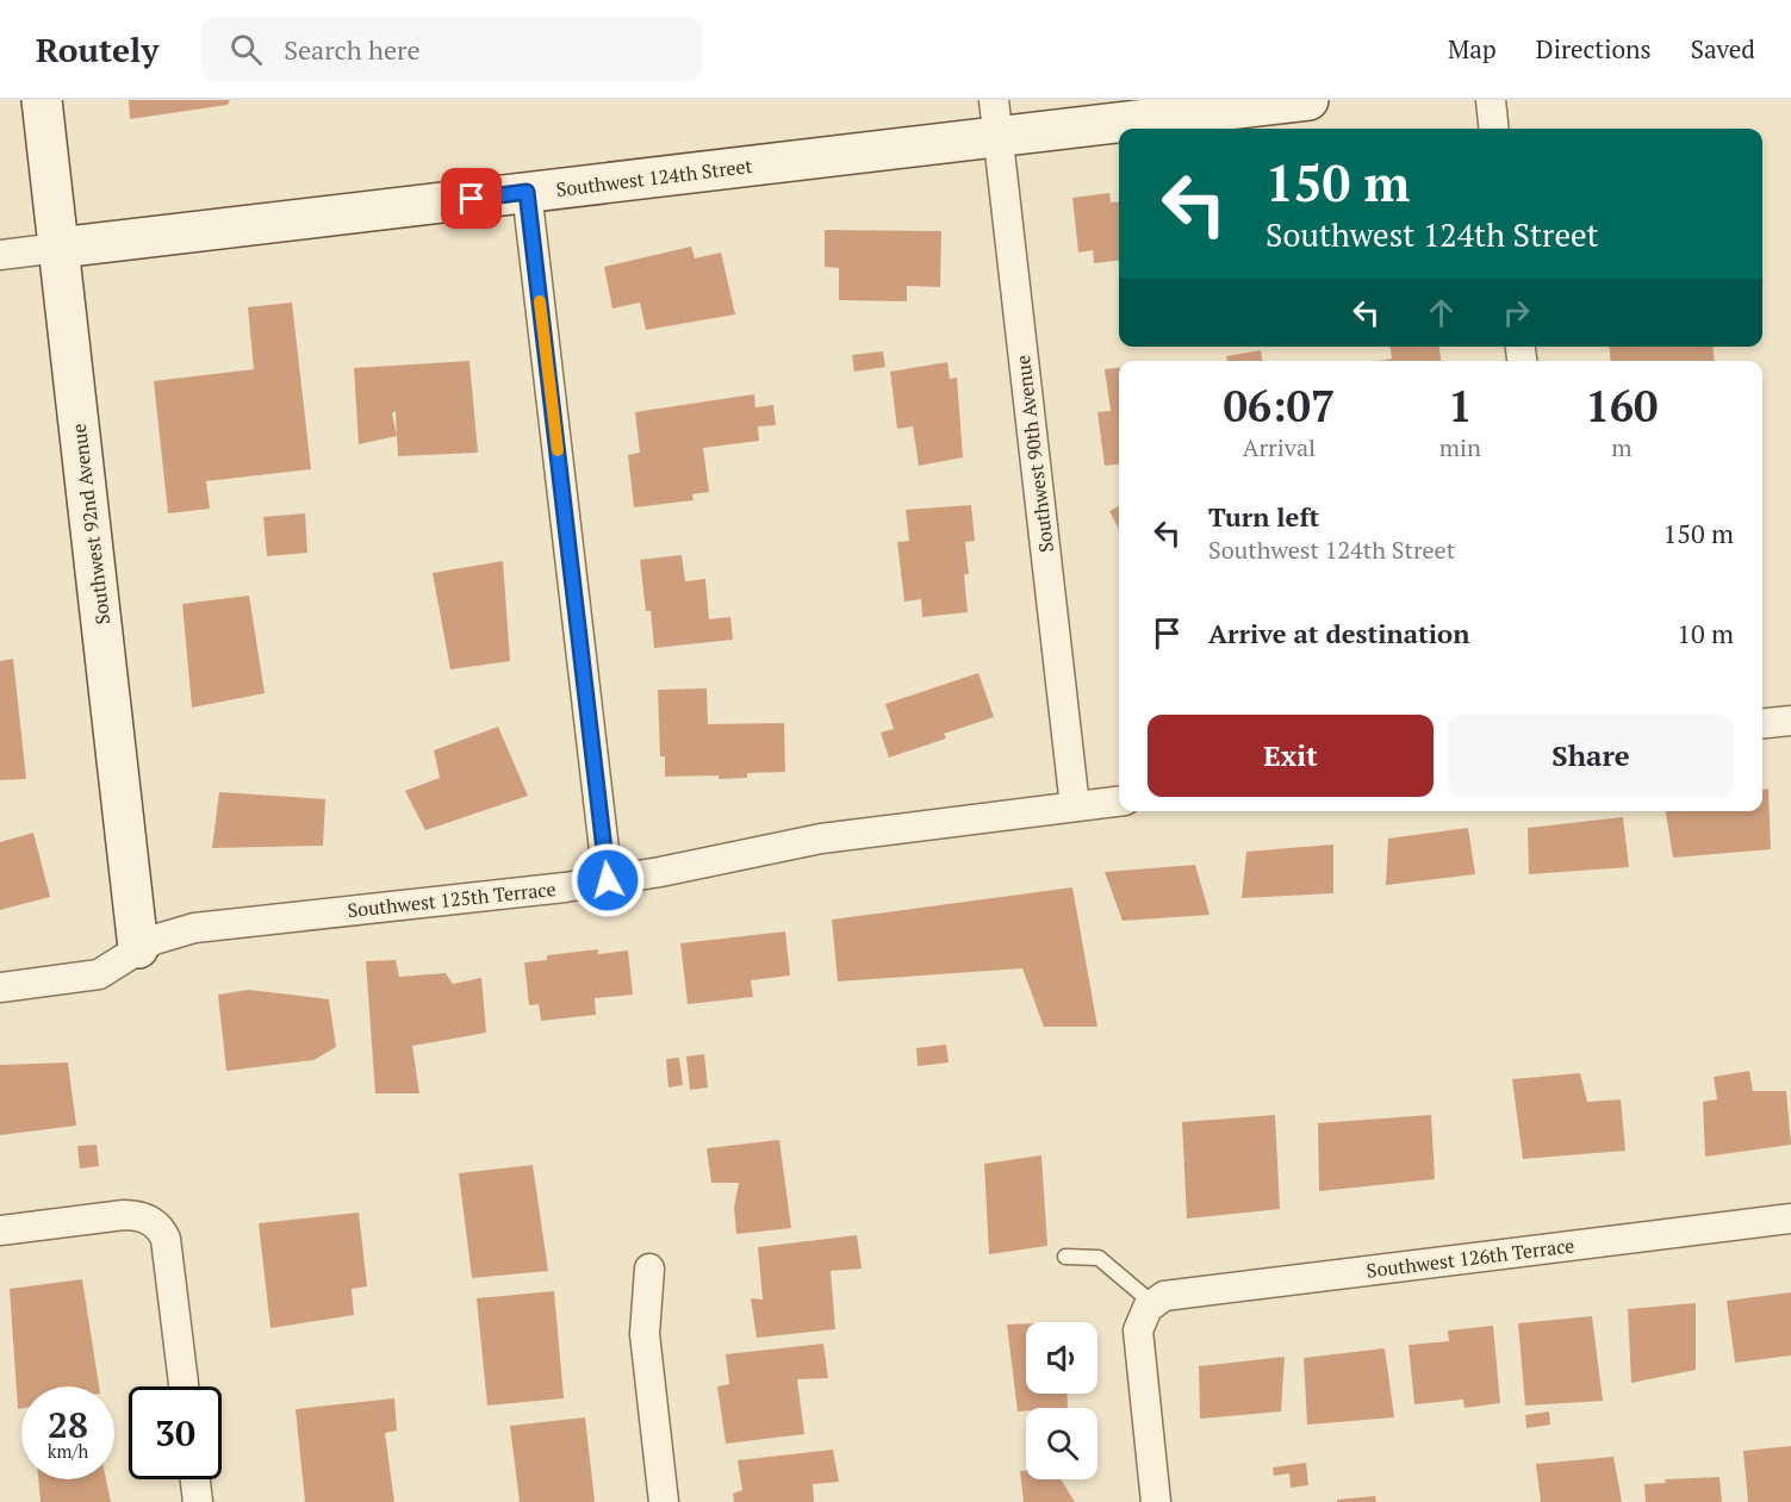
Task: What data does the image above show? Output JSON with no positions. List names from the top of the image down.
{
  "streets": {
    "street": [
      "Southwest 124th Street",
      "Southwest 90th Avenue",
      "Southwest 92nd Avenue",
      "Southwest 125th Terrace",
      "Southwest 126th Terrace"
    ]
  },
  "crossings": [
    ["Southwest 124th Street", "Southwest 90th Avenue"],
    ["Southwest 124th Street", "Southwest 92nd Avenue"],
    ["Southwest 90th Avenue", "Southwest 125th Terrace"],
    ["Southwest 92nd Avenue", "Southwest 125th Terrace"]
  ],
  "page": {
    "header": "Routely",
    "search": "Search here",
    "nav": ["Map", "Directions", "Saved"],
    "turn": ["150 m", "Southwest 124th Street"],
    "eta": [
      "06:07",
      "Arrival",
      "1",
      "min",
      "160",
      "m"
    ],
    "list": [
      {
        "name": "Turn left",
        "note": "Southwest 124th Street",
        "value": "150 m"
      },
      {
        "name": "Arrive at destination",
        "value": "10 m"
      }
    ],
    "buttons": ["Exit", "Share"],
    "speed": "28 km/h",
    "limit": "30"
  }
}
